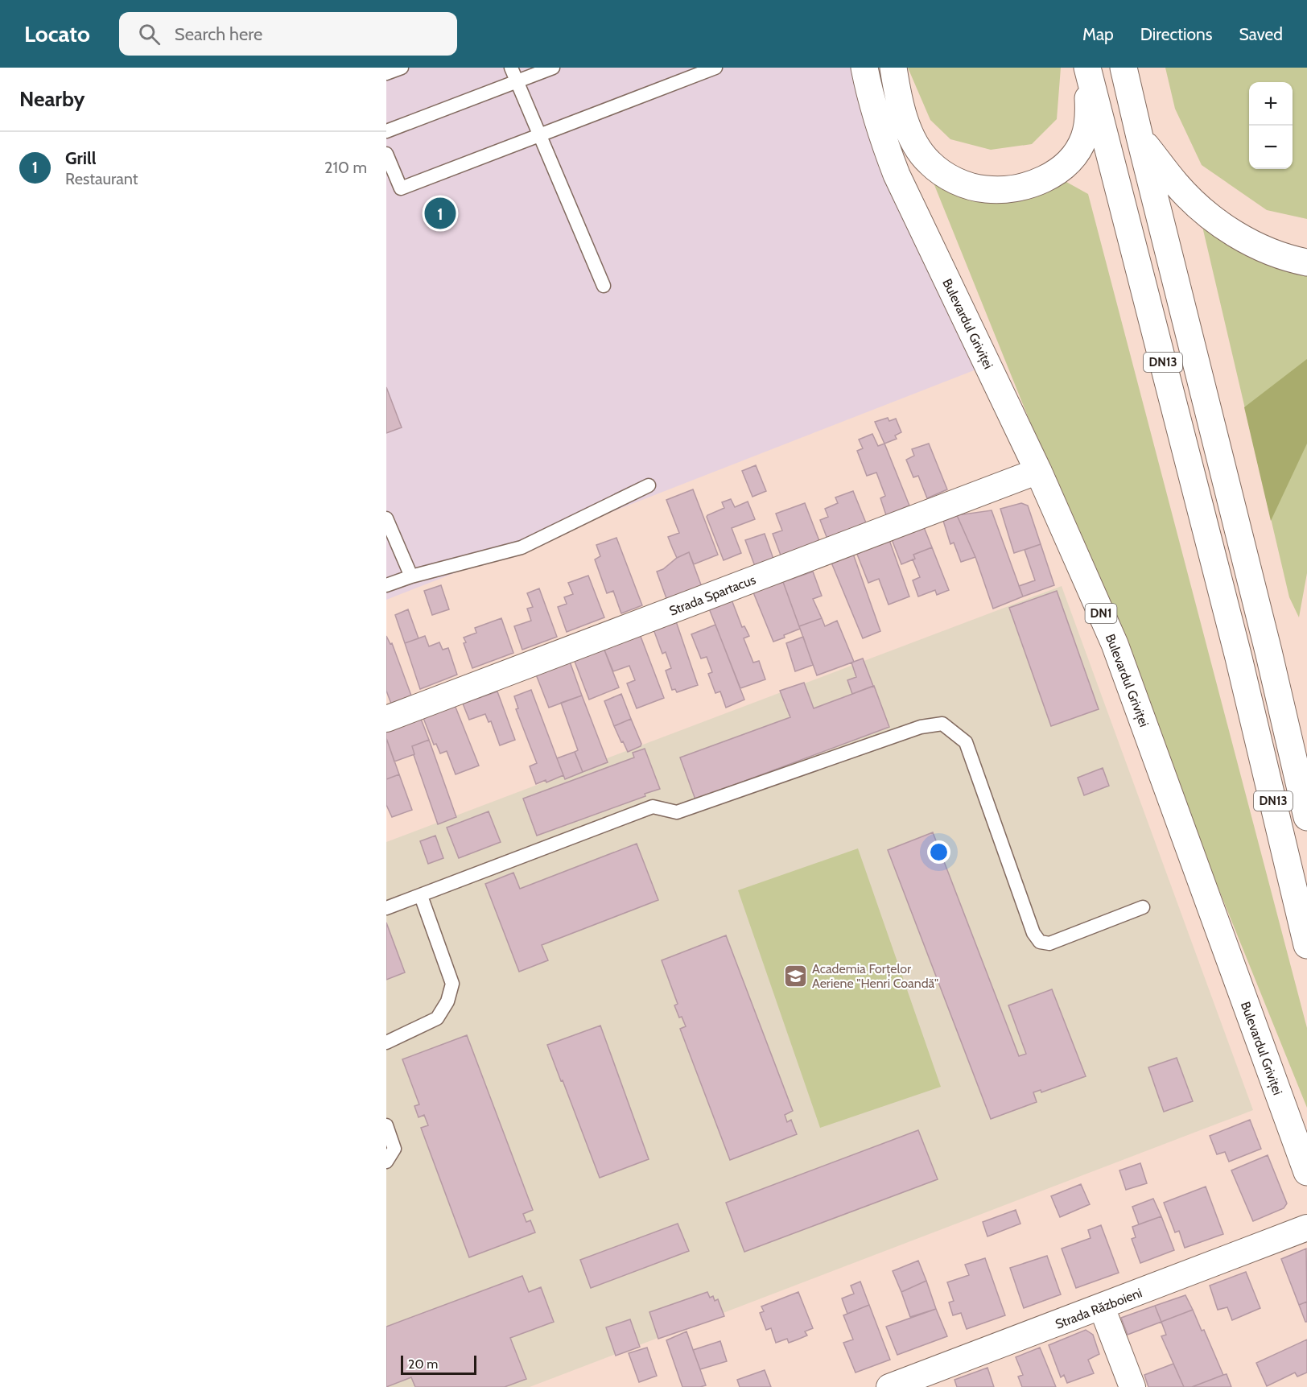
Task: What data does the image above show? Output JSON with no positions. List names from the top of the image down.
{
  "streets": {
    "main road": ["Bulevardul Griviței", "DN13", "DN1"],
    "street": ["Strada Spartacus", "Strada Războieni"]
  },
  "crossings": [
    ["Bulevardul Griviței", "Strada Spartacus"]
  ],
  "places": {
    "school or university": ["Academia Forțelor Aeriene \"Henri Coandă\""]
  },
  "scale_bar": "20 m",
  "page": {
    "header": "Locato",
    "search": "Search here",
    "nav": ["Map", "Directions", "Saved"],
    "heading": "Nearby",
    "map_buttons": ["+", "−"],
    "list": [
      {
        "mark": "1",
        "name": "Grill",
        "note": "Restaurant",
        "value": "210 m"
      }
    ],
    "pins": "1",
    "scale": "20 m"
  }
}
